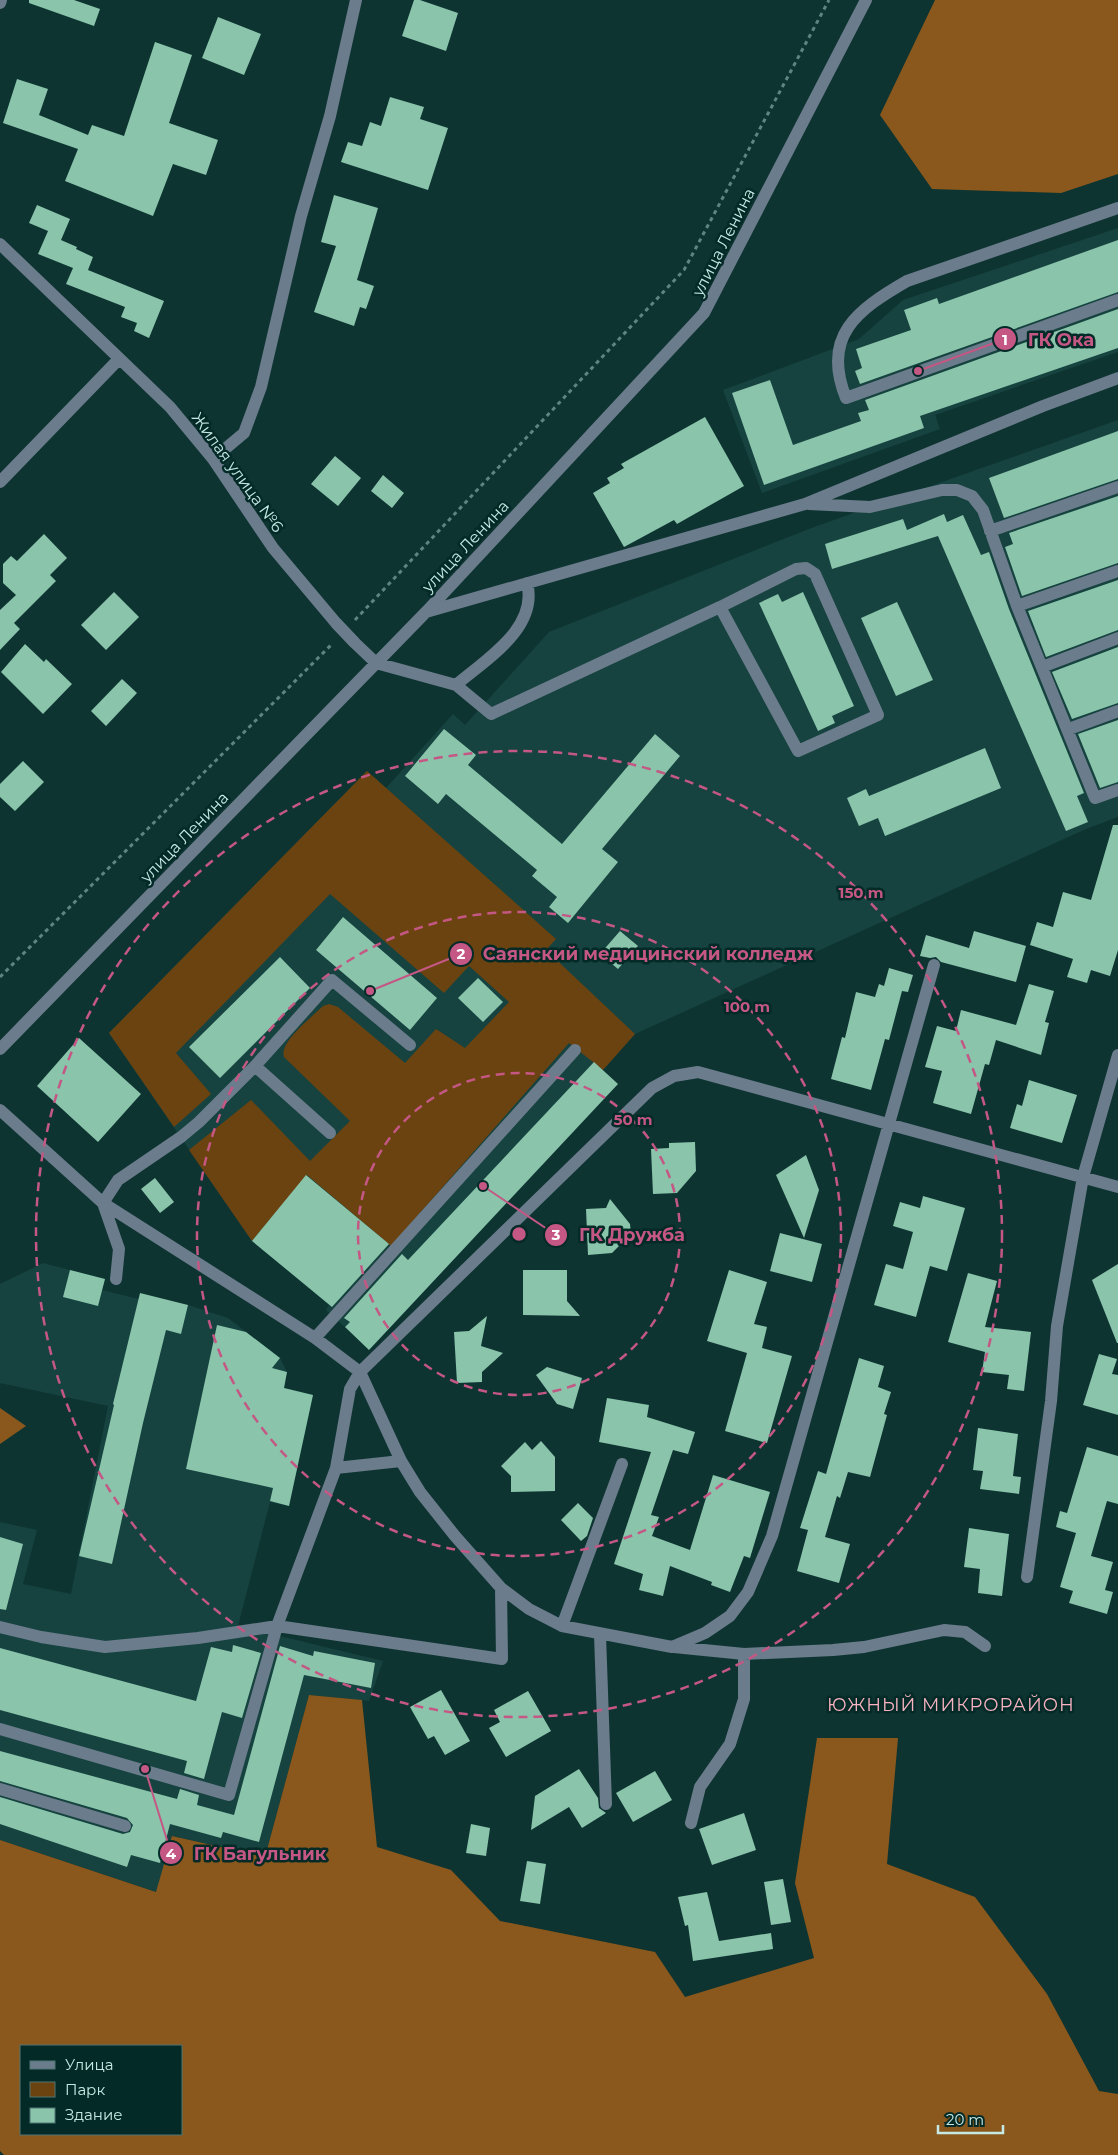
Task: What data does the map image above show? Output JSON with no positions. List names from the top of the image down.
{
  "streets": {
    "street": ["улица Ленина", "Жилая улица №6"]
  },
  "crossings": [
    ["улица Ленина", "Жилая улица №6"]
  ],
  "districts": ["ЮЖНЫЙ МИКРОРАЙОН"],
  "places": [
    "ГК Ока",
    "Саянский медицинский колледж",
    "ГК Дружба",
    "ГК Багульник"
  ],
  "legend": ["Улица", "Парк", "Здание"],
  "scale_bar": "20 m",
  "rings": ["150 m", "100 m", "50 m"]
}
